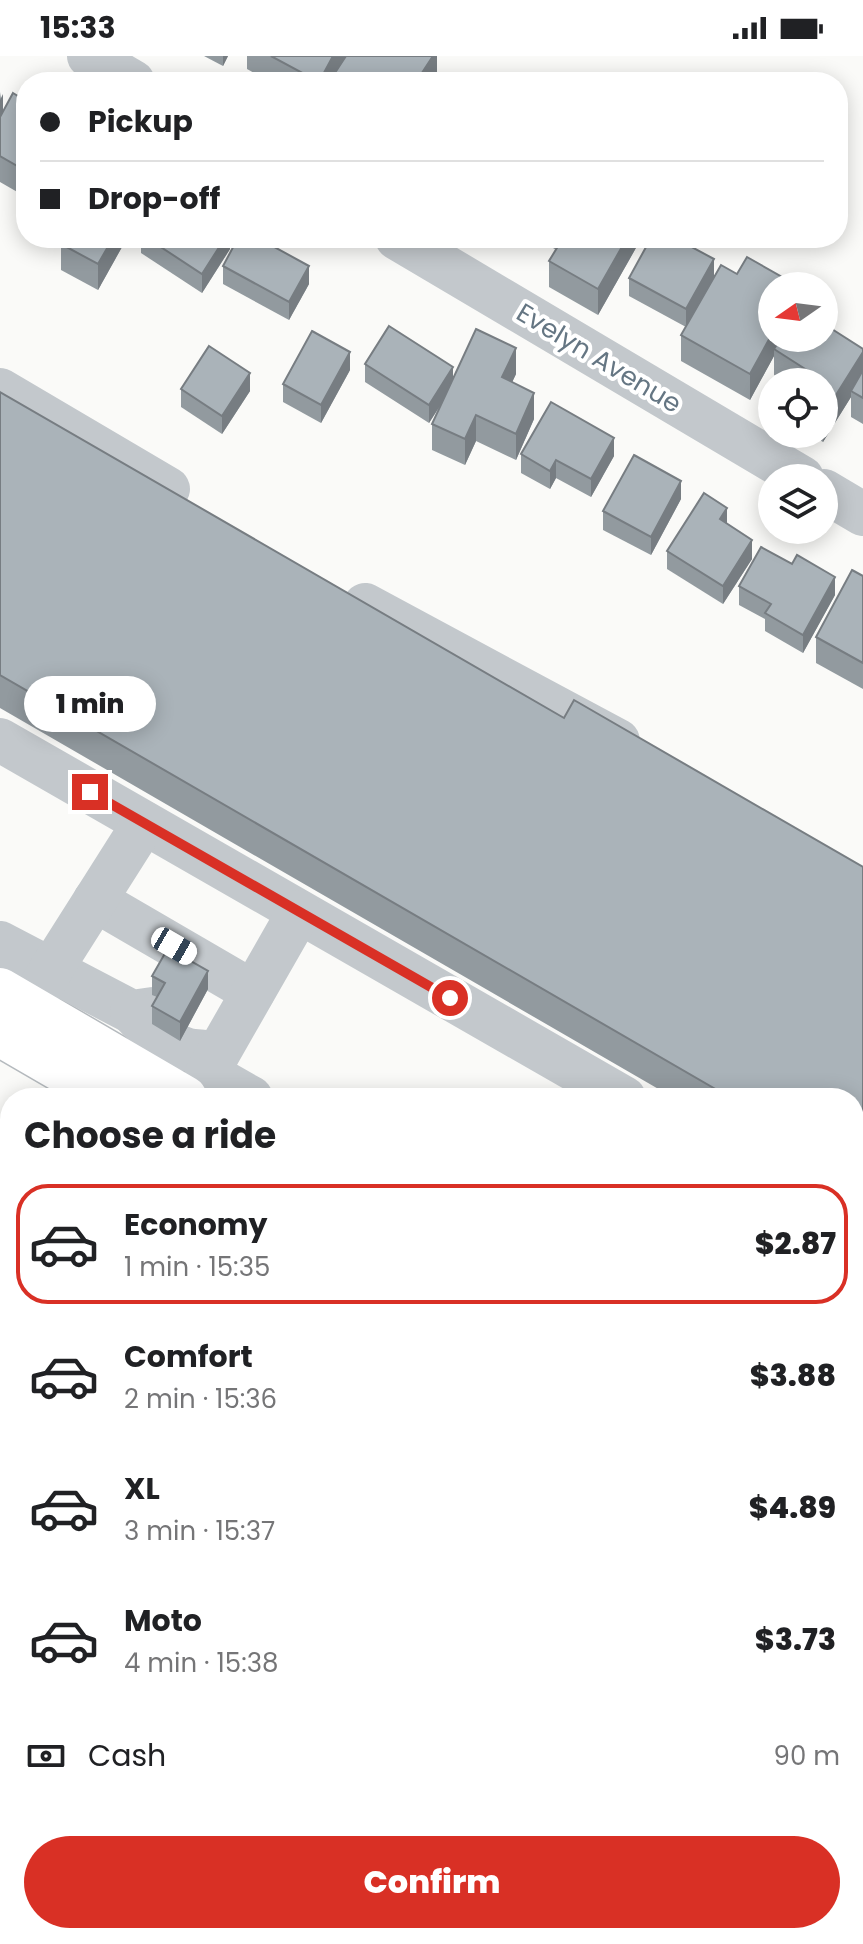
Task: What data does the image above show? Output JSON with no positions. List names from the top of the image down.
{
  "streets": {
    "street": ["Evelyn Avenue"]
  },
  "north": "left",
  "page": {
    "status": "15:33",
    "banner": ["Pickup", "Drop-off"],
    "bubble": "1 min",
    "heading": "Choose a ride",
    "list": [
      {
        "name": "Economy",
        "note": "1 min · 15:35",
        "value": "$2.87"
      },
      {
        "name": "Comfort",
        "note": "2 min · 15:36",
        "value": "$3.88"
      },
      {
        "name": "XL",
        "note": "3 min · 15:37",
        "value": "$4.89"
      },
      {
        "name": "Moto",
        "note": "4 min · 15:38",
        "value": "$3.73"
      }
    ],
    "pay": ["Cash", "90 m"],
    "buttons": "Confirm"
  }
}
